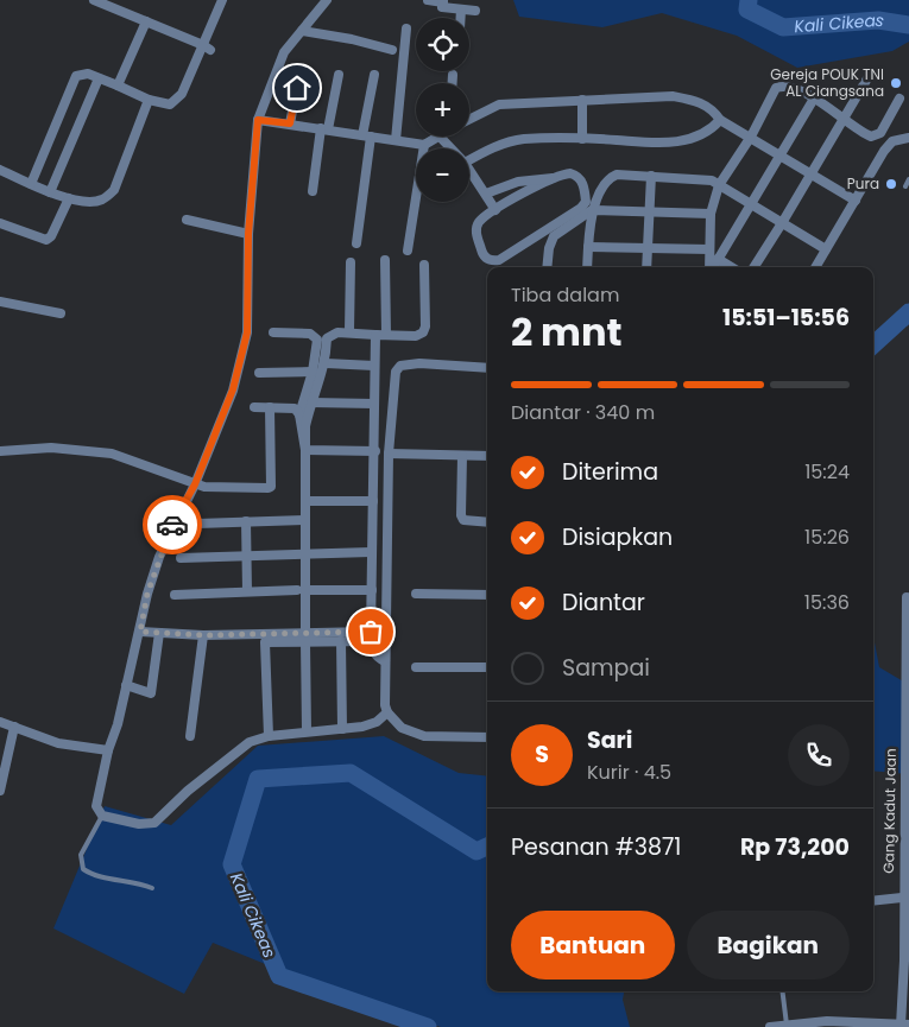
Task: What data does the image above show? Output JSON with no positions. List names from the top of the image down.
{
  "streets": {
    "street": ["Gang Kadut Jaan"]
  },
  "water": ["Kali Cikeas"],
  "places": ["Gereja POUK TNI AL Ciangsana", "Pura"],
  "page": {
    "map_buttons": ["+", "−"],
    "heading": ["2 mnt", "Tiba dalam", "15:51–15:56"],
    "panel": [
      "Sari",
      "Kurir · 4.5",
      "Pesanan #3871",
      "Rp 73,200"
    ],
    "bar": "Diantar · 340 m",
    "list": [
      ["Diterima", "15:24"],
      ["Disiapkan", "15:26"],
      ["Diantar", "15:36"],
      "Sampai"
    ],
    "round": "S",
    "buttons": ["Bantuan", "Bagikan"]
  }
}
